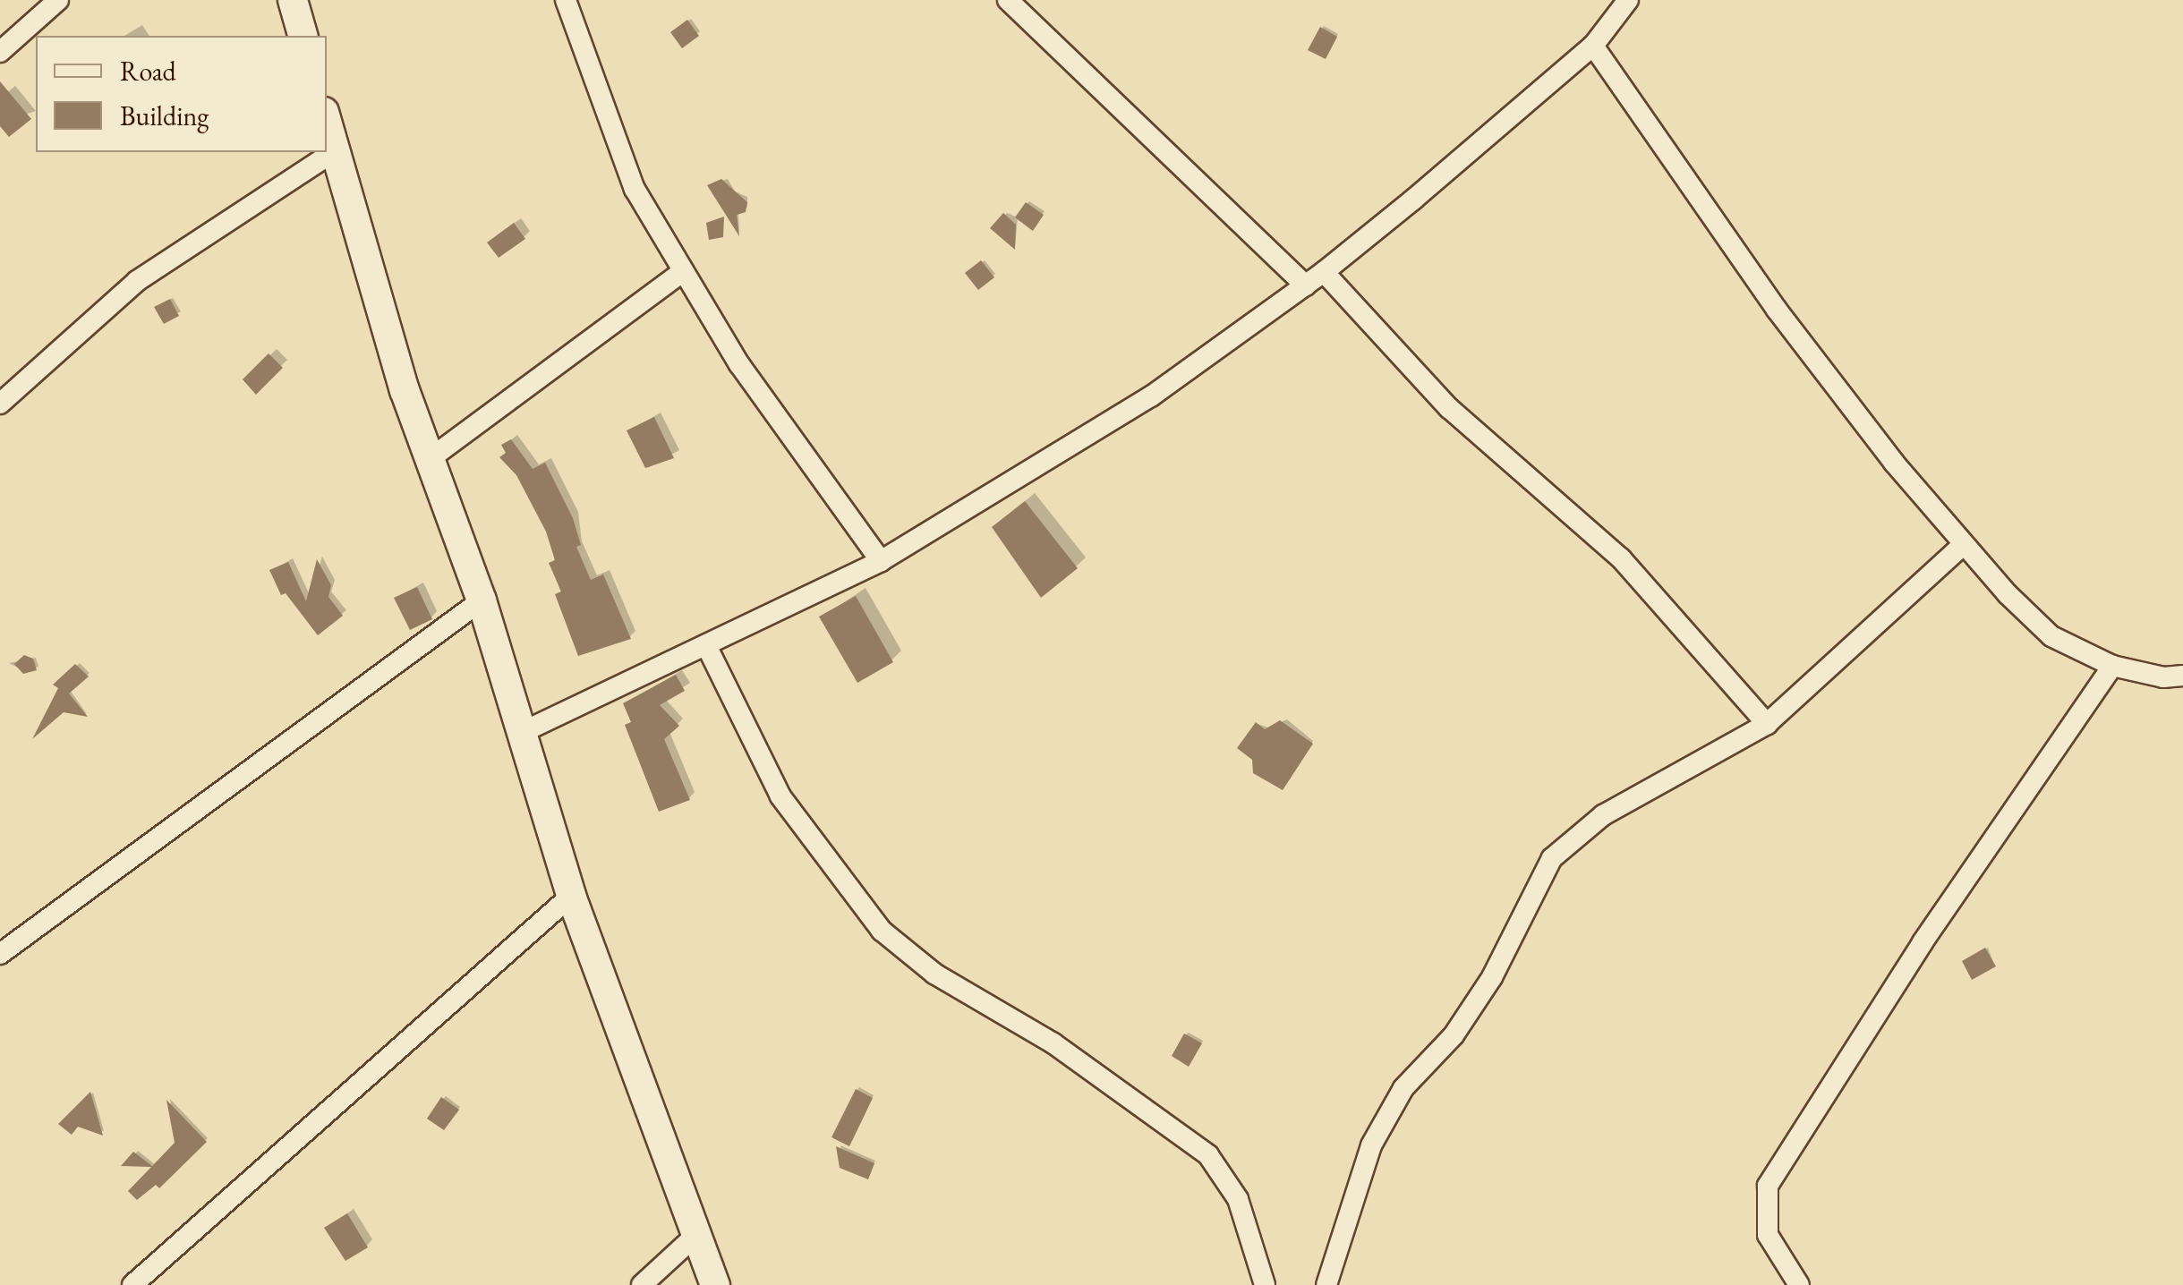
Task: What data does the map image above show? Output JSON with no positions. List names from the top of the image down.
{
  "legend": ["Road", "Building"]
}
